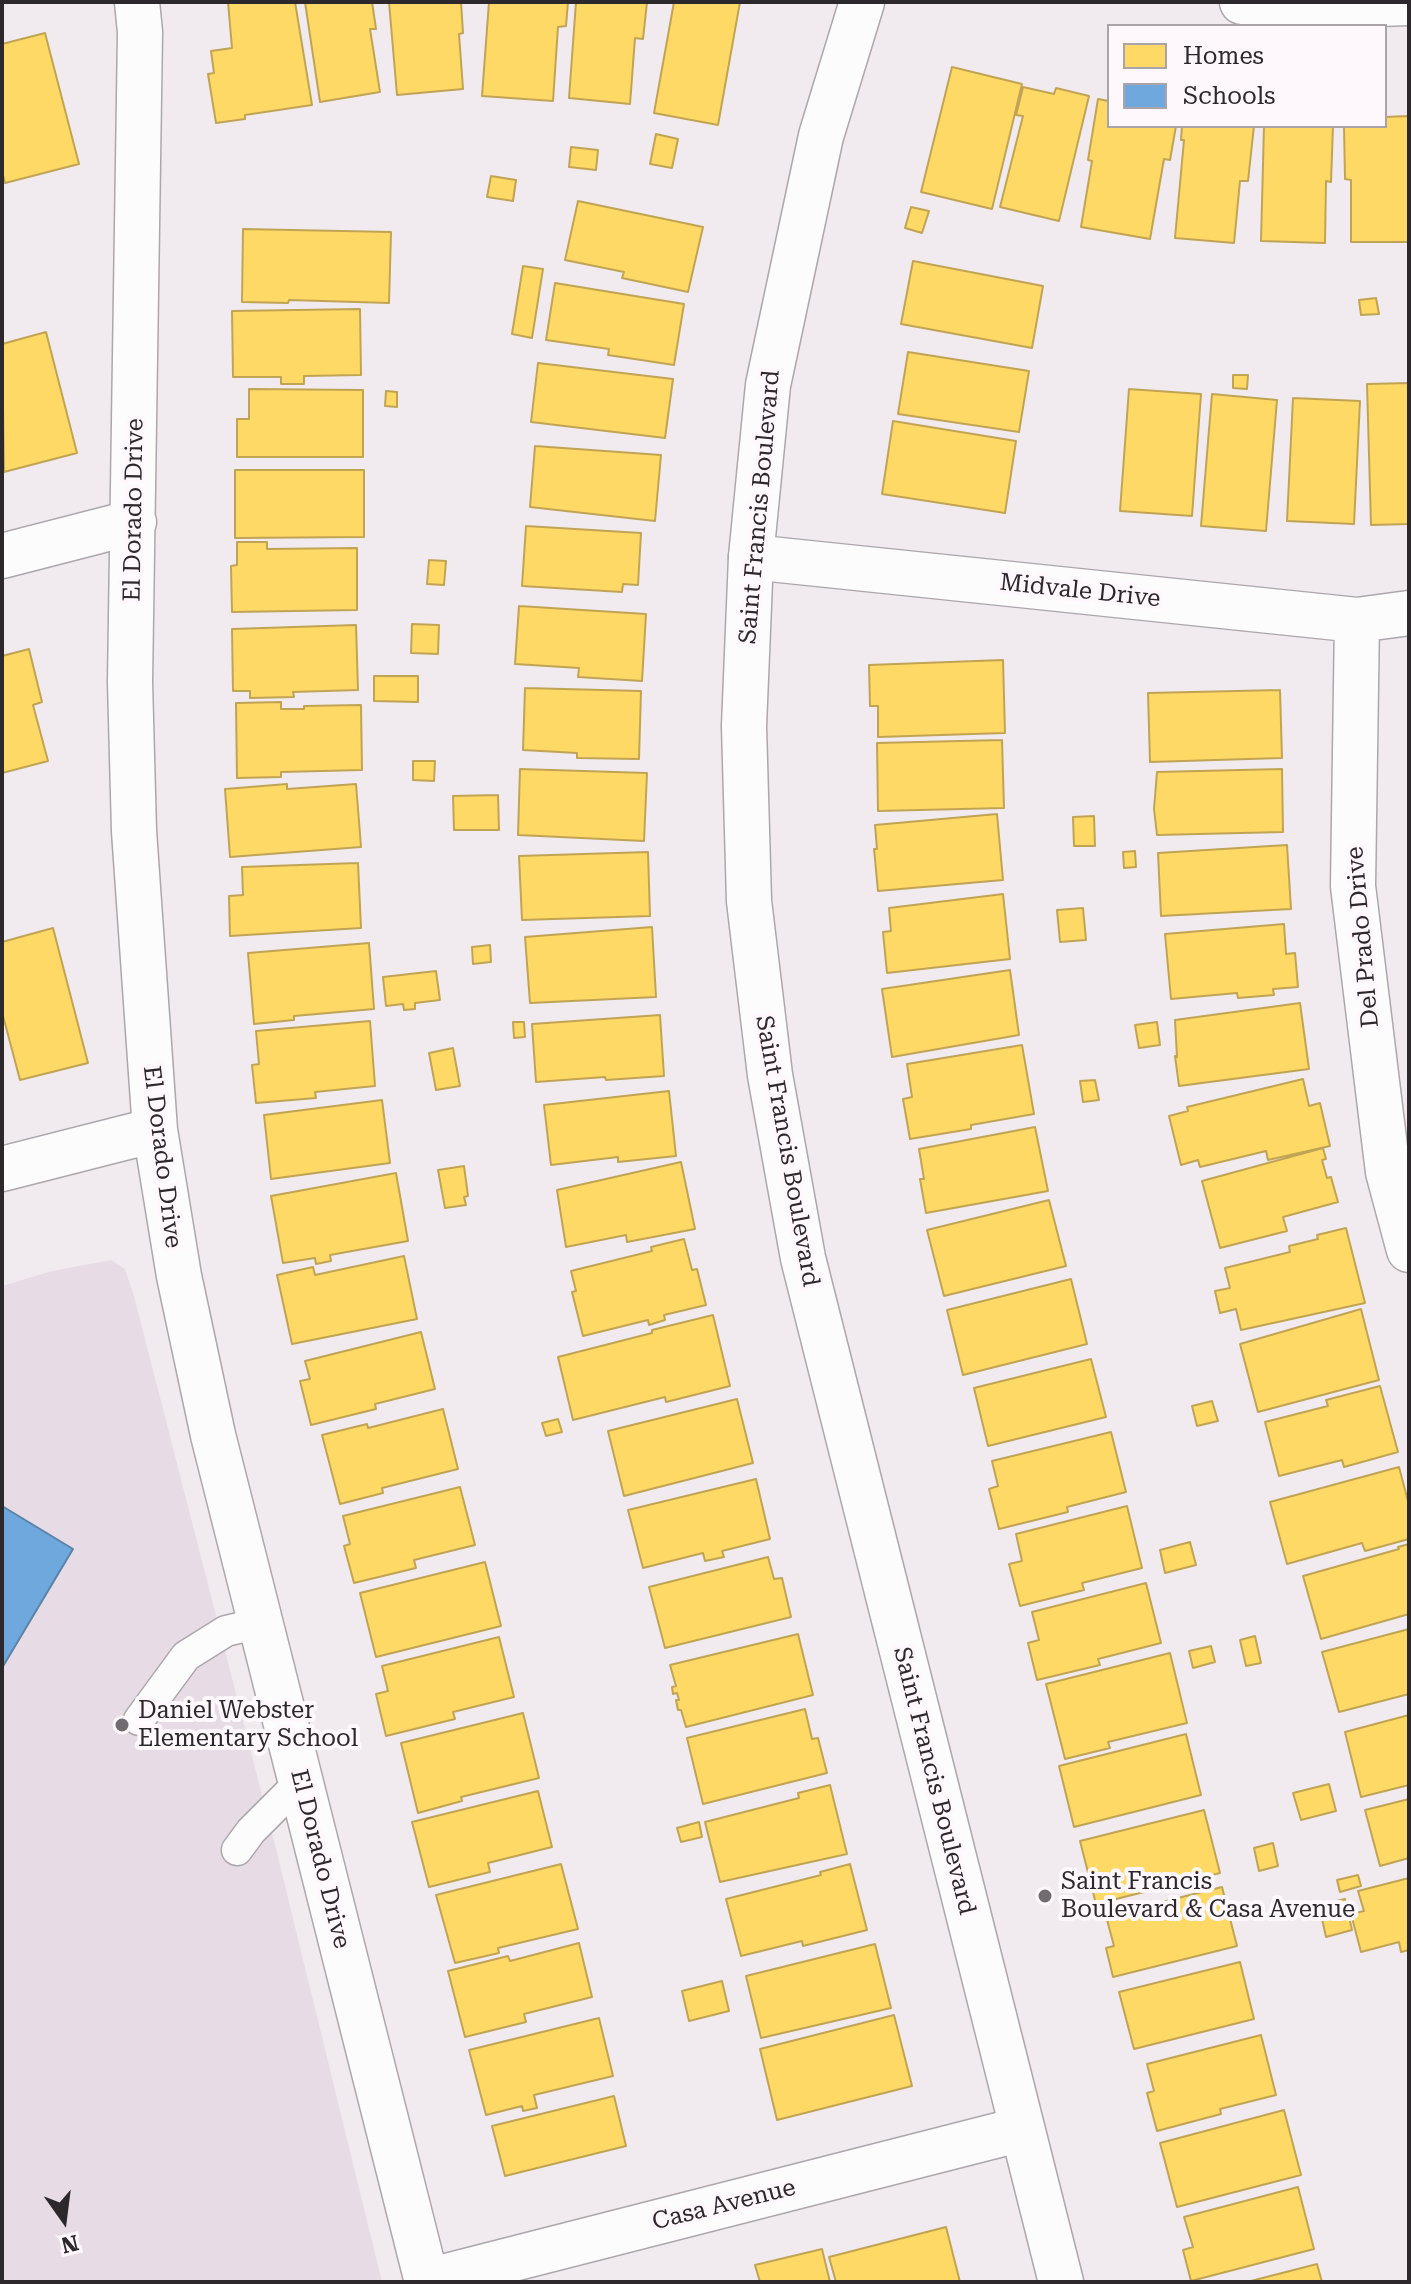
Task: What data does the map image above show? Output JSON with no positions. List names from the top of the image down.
{
  "streets": {
    "street": [
      "Saint Francis Boulevard",
      "El Dorado Drive",
      "Midvale Drive",
      "Del Prado Drive",
      "Casa Avenue"
    ]
  },
  "crossings": [
    ["Saint Francis Boulevard", "Midvale Drive"],
    ["Saint Francis Boulevard", "Casa Avenue"],
    ["El Dorado Drive", "Casa Avenue"],
    ["Midvale Drive", "Del Prado Drive"]
  ],
  "places": ["Daniel Webster Elementary School", "Saint Francis Boulevard & Casa Avenue"],
  "legend": ["Homes", "Schools"],
  "north": "bottom"
}
